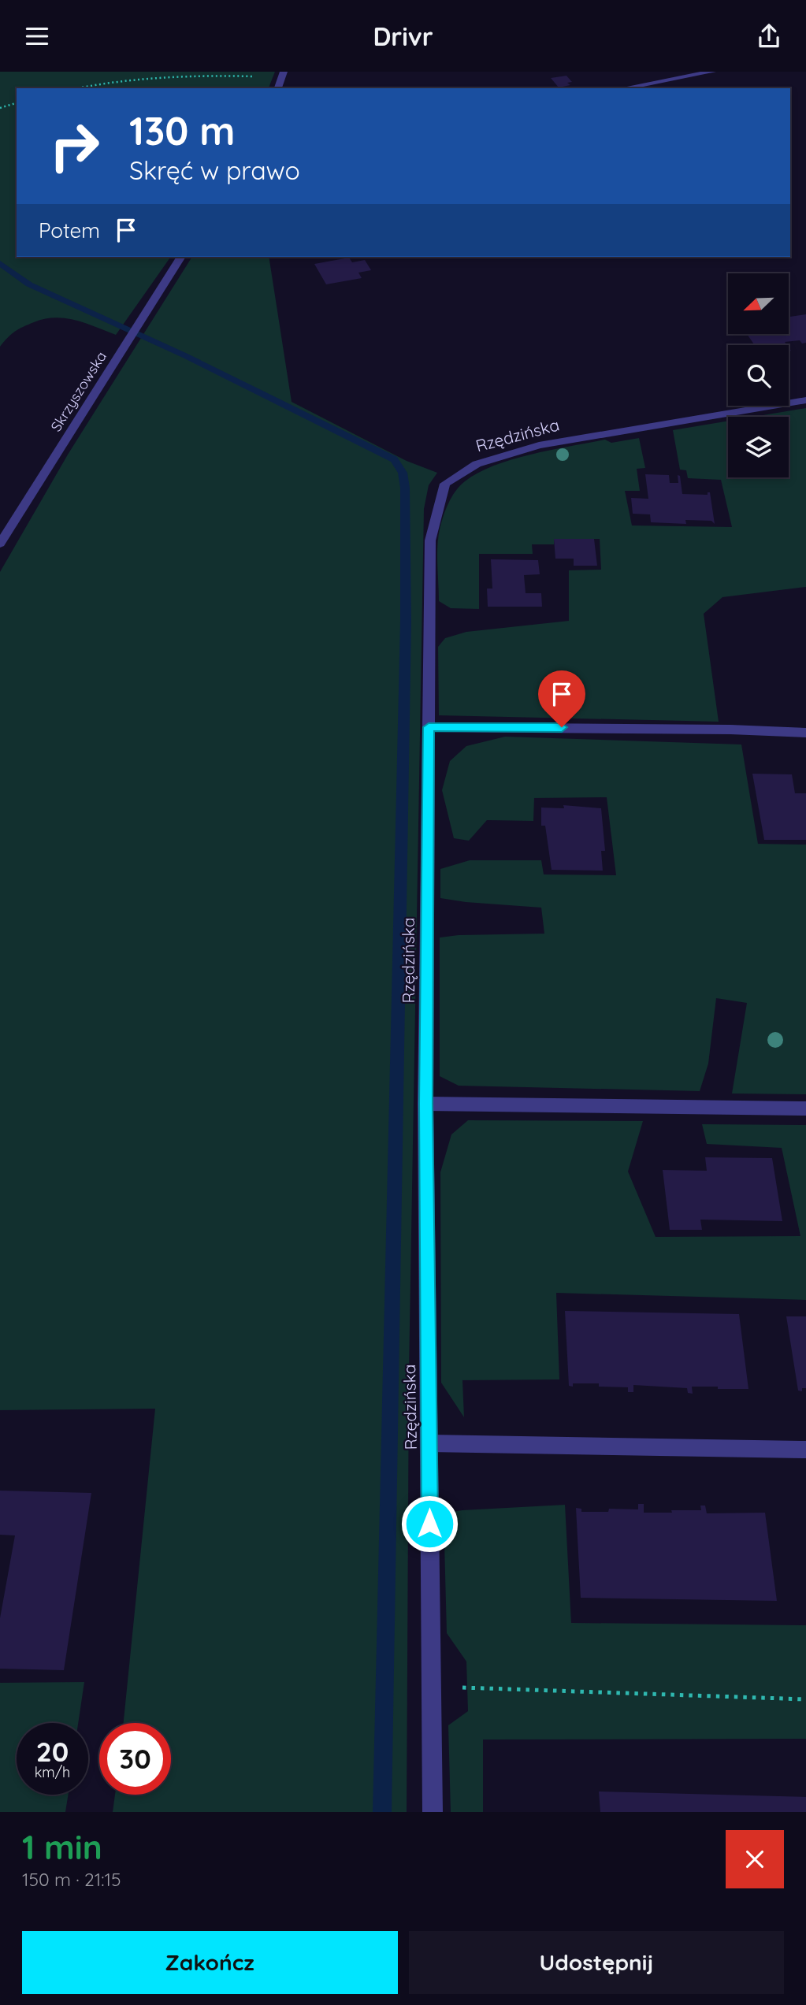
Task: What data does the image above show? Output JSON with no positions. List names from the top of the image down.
{
  "streets": {
    "street": ["Skrzyszowska", "Rzędzińska"]
  },
  "north": "bottom left",
  "page": {
    "header": "Drivr",
    "turn": ["130 m", "Skręć w prawo"],
    "then": "Potem",
    "speed": "20 km/h",
    "limit": "30",
    "heading": ["1 min", "150 m · 21:15"],
    "buttons": ["Zakończ", "Udostępnij"]
  }
}
